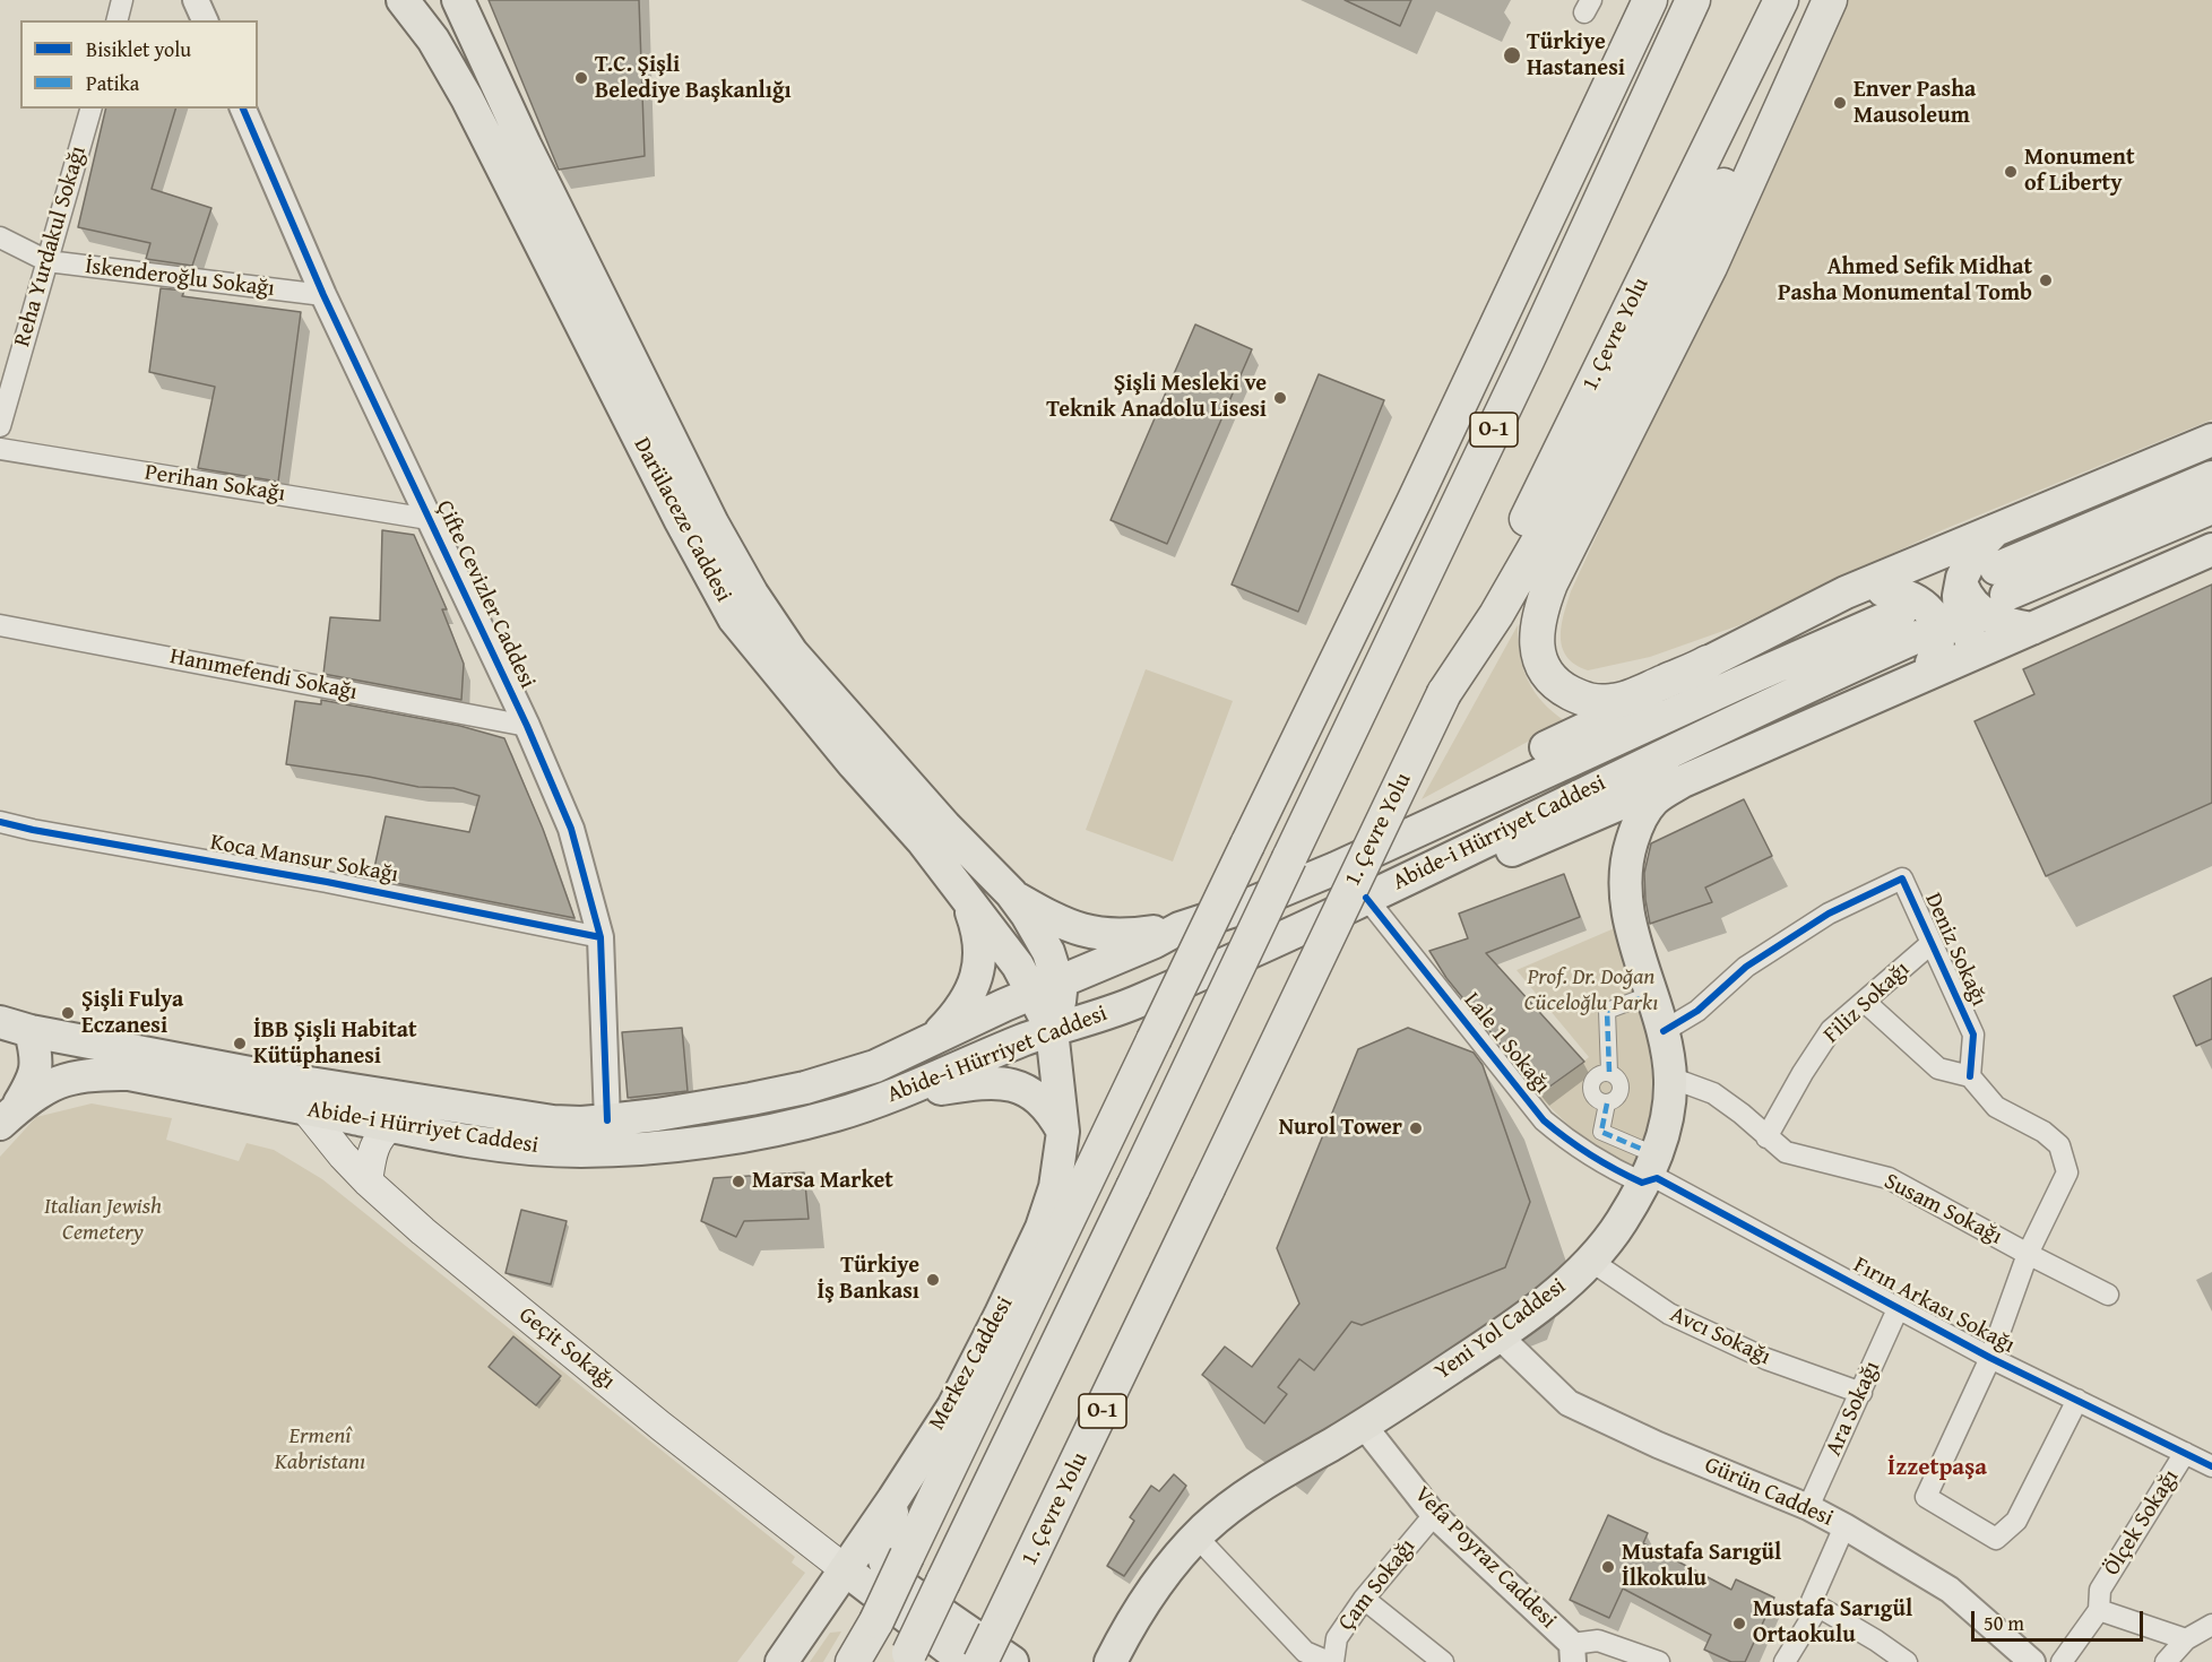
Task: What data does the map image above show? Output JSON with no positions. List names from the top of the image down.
{
  "streets": {
    "highway": ["1. Çevre Yolu", "O-1"],
    "main road": [
      "Darülaceze Caddesi",
      "Abide-i Hürriyet Caddesi",
      "Yeni Yol Caddesi",
      "Geçit Sokağı",
      "Merkez Caddesi"
    ],
    "street": [
      "Reha Yurdakul Sokağı",
      "İskenderoğlu Sokağı",
      "Perihan Sokağı",
      "Çifte Cevizler Caddesi",
      "Hanımefendi Sokağı",
      "Koca Mansur Sokağı",
      "Deniz Sokağı",
      "Filiz Sokağı",
      "Lale 1 Sokağı",
      "Susam Sokağı",
      "Fırın Arkası Sokağı",
      "Avcı Sokağı",
      "Ara Sokağı",
      "Gürün Caddesi",
      "Ölçek Sokağı",
      "Vefa Poyraz Caddesi",
      "Çam Sokağı"
    ]
  },
  "crossings": [
    ["Reha Yurdakul Sokağı", "İskenderoğlu Sokağı"],
    ["İskenderoğlu Sokağı", "Çifte Cevizler Caddesi"],
    ["Perihan Sokağı", "Çifte Cevizler Caddesi"],
    ["Darülaceze Caddesi", "Abide-i Hürriyet Caddesi"],
    ["Çifte Cevizler Caddesi", "Hanımefendi Sokağı"],
    ["Çifte Cevizler Caddesi", "Abide-i Hürriyet Caddesi"],
    ["Çifte Cevizler Caddesi", "Koca Mansur Sokağı"],
    ["Abide-i Hürriyet Caddesi", "Lale 1 Sokağı"],
    ["Abide-i Hürriyet Caddesi", "Geçit Sokağı"],
    ["Abide-i Hürriyet Caddesi", "Merkez Caddesi"],
    ["Deniz Sokağı", "Filiz Sokağı"],
    ["Deniz Sokağı", "Yeni Yol Caddesi"],
    ["Filiz Sokağı", "Susam Sokağı"],
    ["Lale 1 Sokağı", "Fırın Arkası Sokağı"],
    ["Lale 1 Sokağı", "Yeni Yol Caddesi"],
    ["Susam Sokağı", "Yeni Yol Caddesi"],
    ["Fırın Arkası Sokağı", "Yeni Yol Caddesi"],
    ["Fırın Arkası Sokağı", "Ara Sokağı"],
    ["Fırın Arkası Sokağı", "Ölçek Sokağı"],
    ["Yeni Yol Caddesi", "Avcı Sokağı"],
    ["Yeni Yol Caddesi", "Gürün Caddesi"],
    ["Yeni Yol Caddesi", "Vefa Poyraz Caddesi"],
    ["Avcı Sokağı", "Ara Sokağı"],
    ["Geçit Sokağı", "Merkez Caddesi"],
    ["Ara Sokağı", "Gürün Caddesi"],
    ["Vefa Poyraz Caddesi", "Çam Sokağı"]
  ],
  "districts": ["İzzetpaşa"],
  "parks": ["Prof. Dr. Doğan Cüceloğlu Parkı", "Italian Jewish Cemetery", "Ermenî Kabristanı"],
  "places": [
    "Türkiye Hastanesi",
    "T.C. Şişli Belediye Başkanlığı",
    "Enver Pasha Mausoleum",
    "Monument of Liberty",
    "Ahmed Sefik Midhat Pasha Monumental Tomb",
    "Şişli Mesleki ve Teknik Anadolu Lisesi",
    "Şişli Fulya Eczanesi",
    "İBB Şişli Habitat Kütüphanesi",
    "Nurol Tower",
    "Marsa Market",
    "Türkiye İş Bankası",
    "Mustafa Sarıgül İlkokulu",
    "Mustafa Sarıgül Ortaokulu"
  ],
  "legend": ["Bisiklet yolu", "Patika"],
  "scale_bar": "50 m"
}
